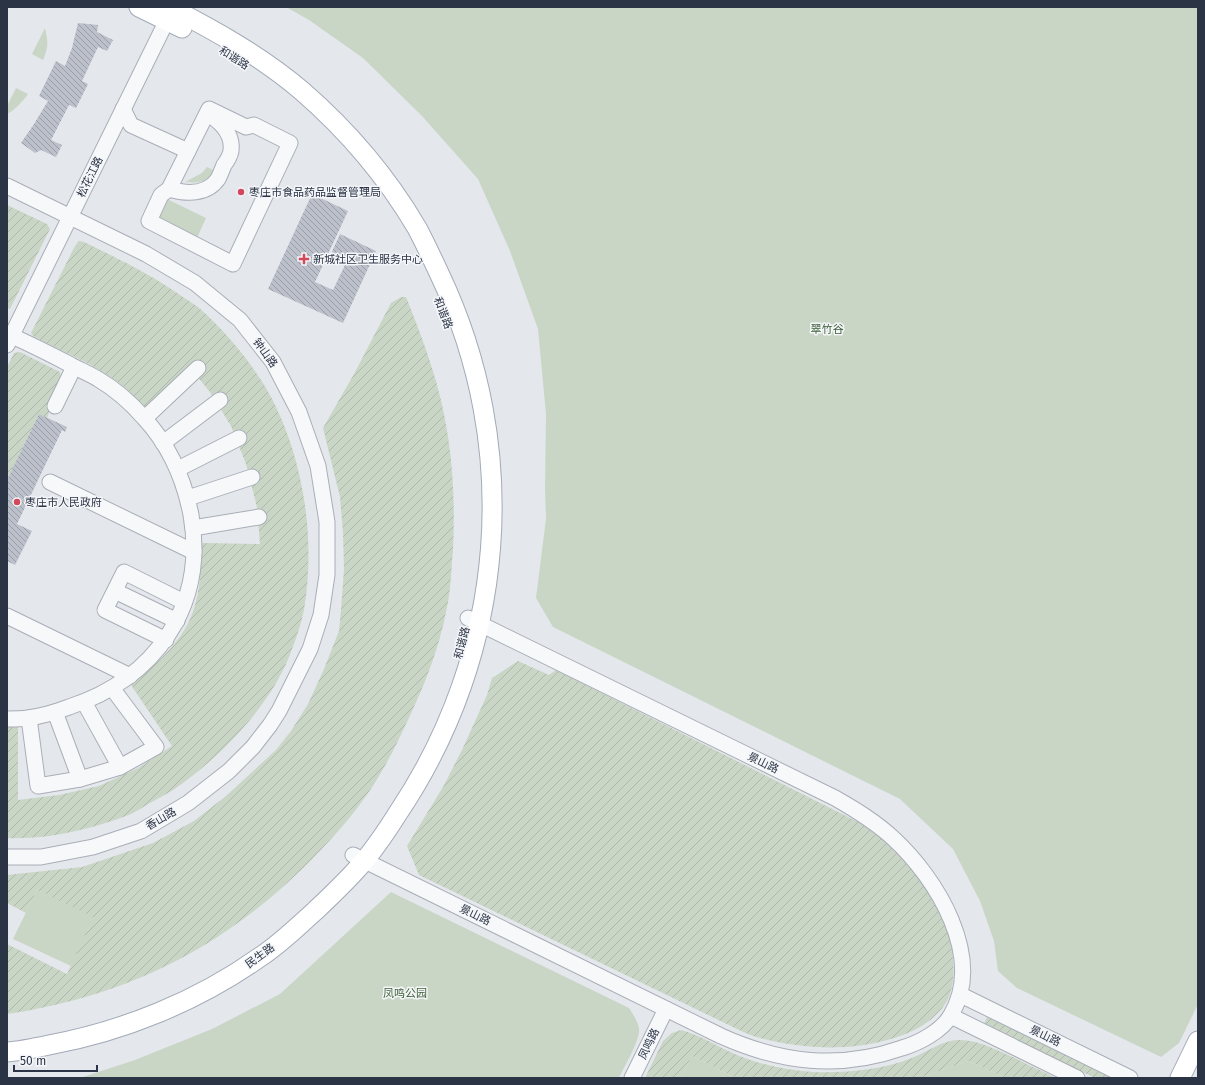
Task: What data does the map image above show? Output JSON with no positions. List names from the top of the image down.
{
  "streets": {
    "main road": ["和谐路", "民生路"],
    "street": [
      "松花江路",
      "钟山路",
      "景山路",
      "香山路",
      "凤鸣路"
    ]
  },
  "crossings": [
    ["和谐路", "松花江路"],
    ["和谐路", "景山路"],
    ["和谐路", "民生路"],
    ["松花江路", "钟山路"],
    ["钟山路", "香山路"],
    ["景山路", "民生路"],
    ["景山路", "凤鸣路"]
  ],
  "parks": ["翠竹谷", "凤鸣公园"],
  "places": {
    "other": ["枣庄市食品药品监督管理局", "枣庄市人民政府"],
    "health": ["新城社区卫生服务中心"]
  },
  "scale_bar": "50 m"
}
